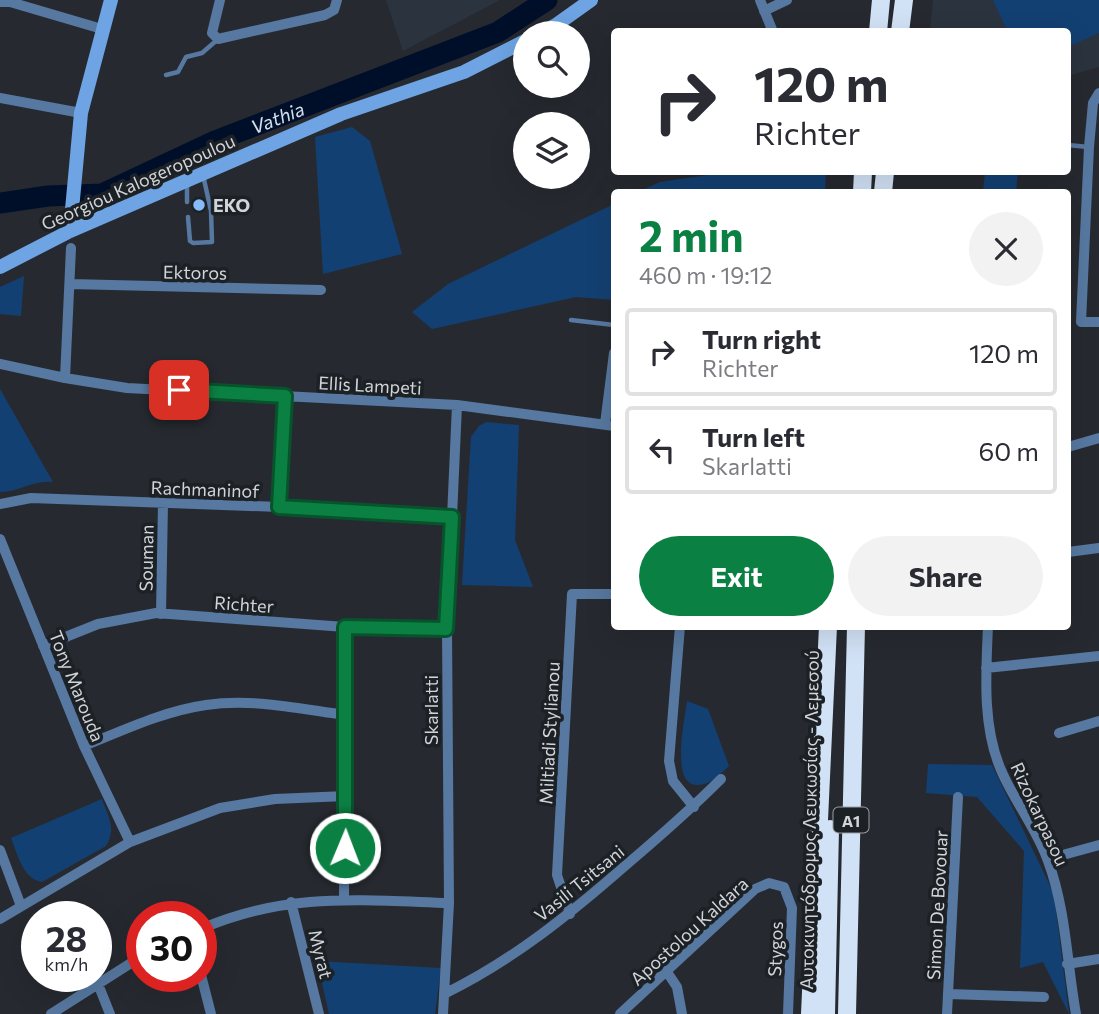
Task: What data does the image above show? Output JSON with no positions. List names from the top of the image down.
{
  "streets": {
    "highway": ["Αυτοκινητόδρομος Λευκωσίας - Λεμεσού", "A1"],
    "street": [
      "Georgiou Kalogeropoulou",
      "Ektoros",
      "Ellis Lampeti",
      "Rachmaninof",
      "Souman",
      "Richter",
      "Tony Marouda",
      "Skarlatti",
      "Miltiadi Stylianou",
      "Rizokarpasou",
      "Vasili Tsitsani",
      "Simon De Bovouar",
      "Apostolou Kaldara",
      "Stygos",
      "Myrat"
    ]
  },
  "crossings": [
    ["Ellis Lampeti", "Skarlatti"],
    ["Rachmaninof", "Souman"],
    ["Rachmaninof", "Skarlatti"],
    ["Souman", "Richter"],
    ["Richter", "Tony Marouda"],
    ["Richter", "Skarlatti"],
    ["Skarlatti", "Vasili Tsitsani"],
    ["Miltiadi Stylianou", "Vasili Tsitsani"],
    ["Apostolou Kaldara", "Stygos"]
  ],
  "water": ["Vathia"],
  "places": ["EKO"],
  "page": {
    "turn": ["120 m", "Richter"],
    "heading": ["2 min", "460 m · 19:12"],
    "list": [
      {
        "name": "Turn right",
        "note": "Richter",
        "value": "120 m"
      },
      {
        "name": "Turn left",
        "note": "Skarlatti",
        "value": "60 m"
      }
    ],
    "buttons": ["Exit", "Share"],
    "speed": "28 km/h",
    "limit": "30"
  }
}
